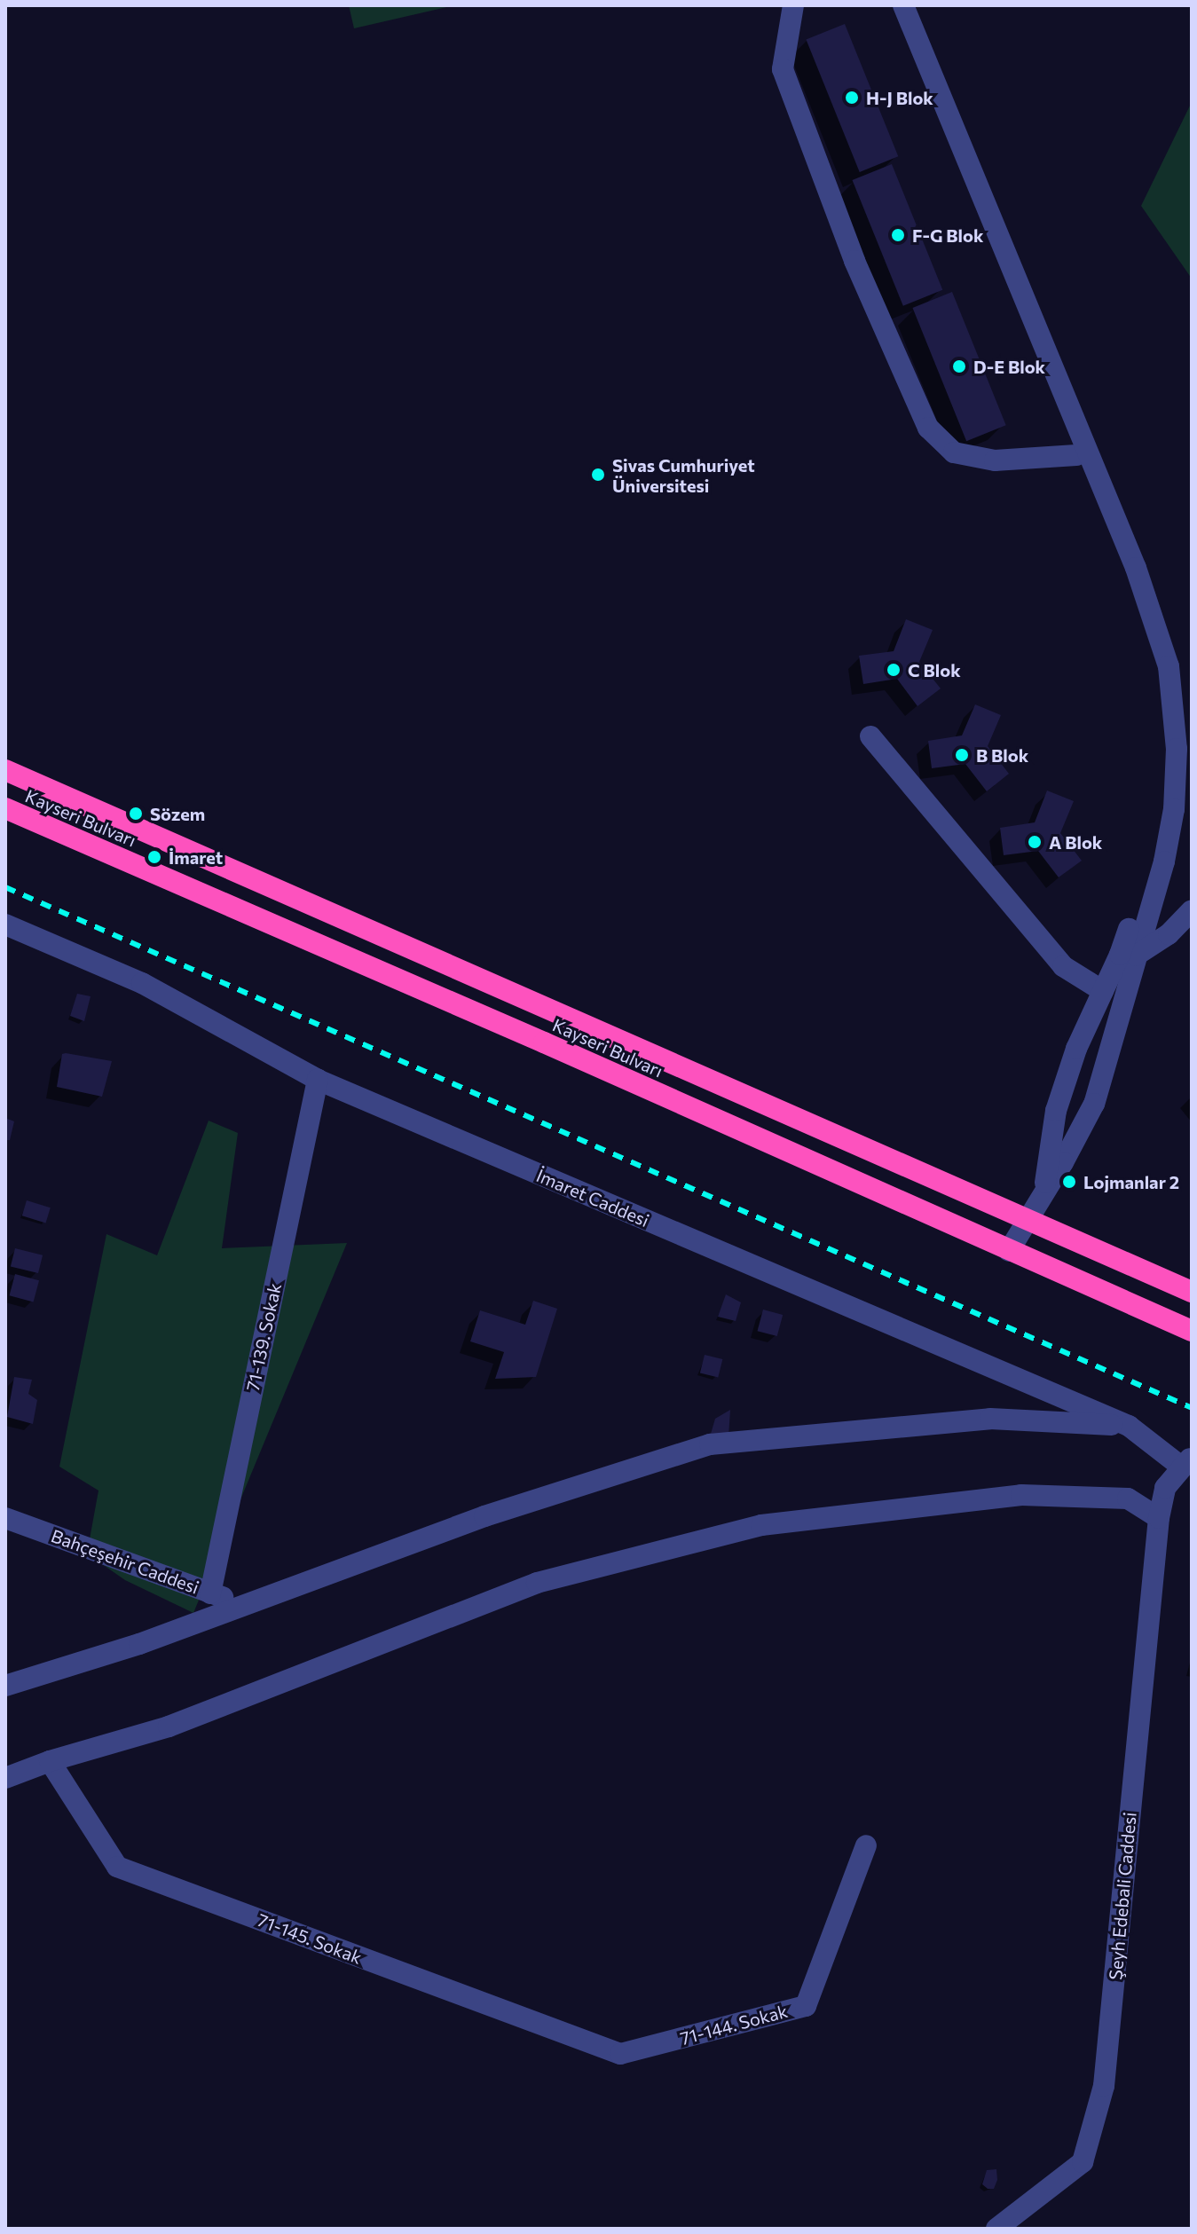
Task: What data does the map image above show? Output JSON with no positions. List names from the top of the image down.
{
  "streets": {
    "highway": ["Kayseri Bulvarı"],
    "street": [
      "İmaret Caddesi",
      "71-139. Sokak",
      "Bahçeşehir Caddesi",
      "Şeyh Edebali Caddesi",
      "71-145. Sokak",
      "71-144. Sokak"
    ]
  },
  "crossings": [
    ["İmaret Caddesi", "71-139. Sokak"],
    ["İmaret Caddesi", "Şeyh Edebali Caddesi"],
    ["71-139. Sokak", "Bahçeşehir Caddesi"],
    ["71-145. Sokak", "71-144. Sokak"]
  ],
  "places": [
    "H-J Blok",
    "F-G Blok",
    "D-E Blok",
    "Sivas Cumhuriyet Üniversitesi",
    "C Blok",
    "B Blok",
    "Sözem",
    "A Blok",
    "İmaret",
    "Lojmanlar 2"
  ]
}
